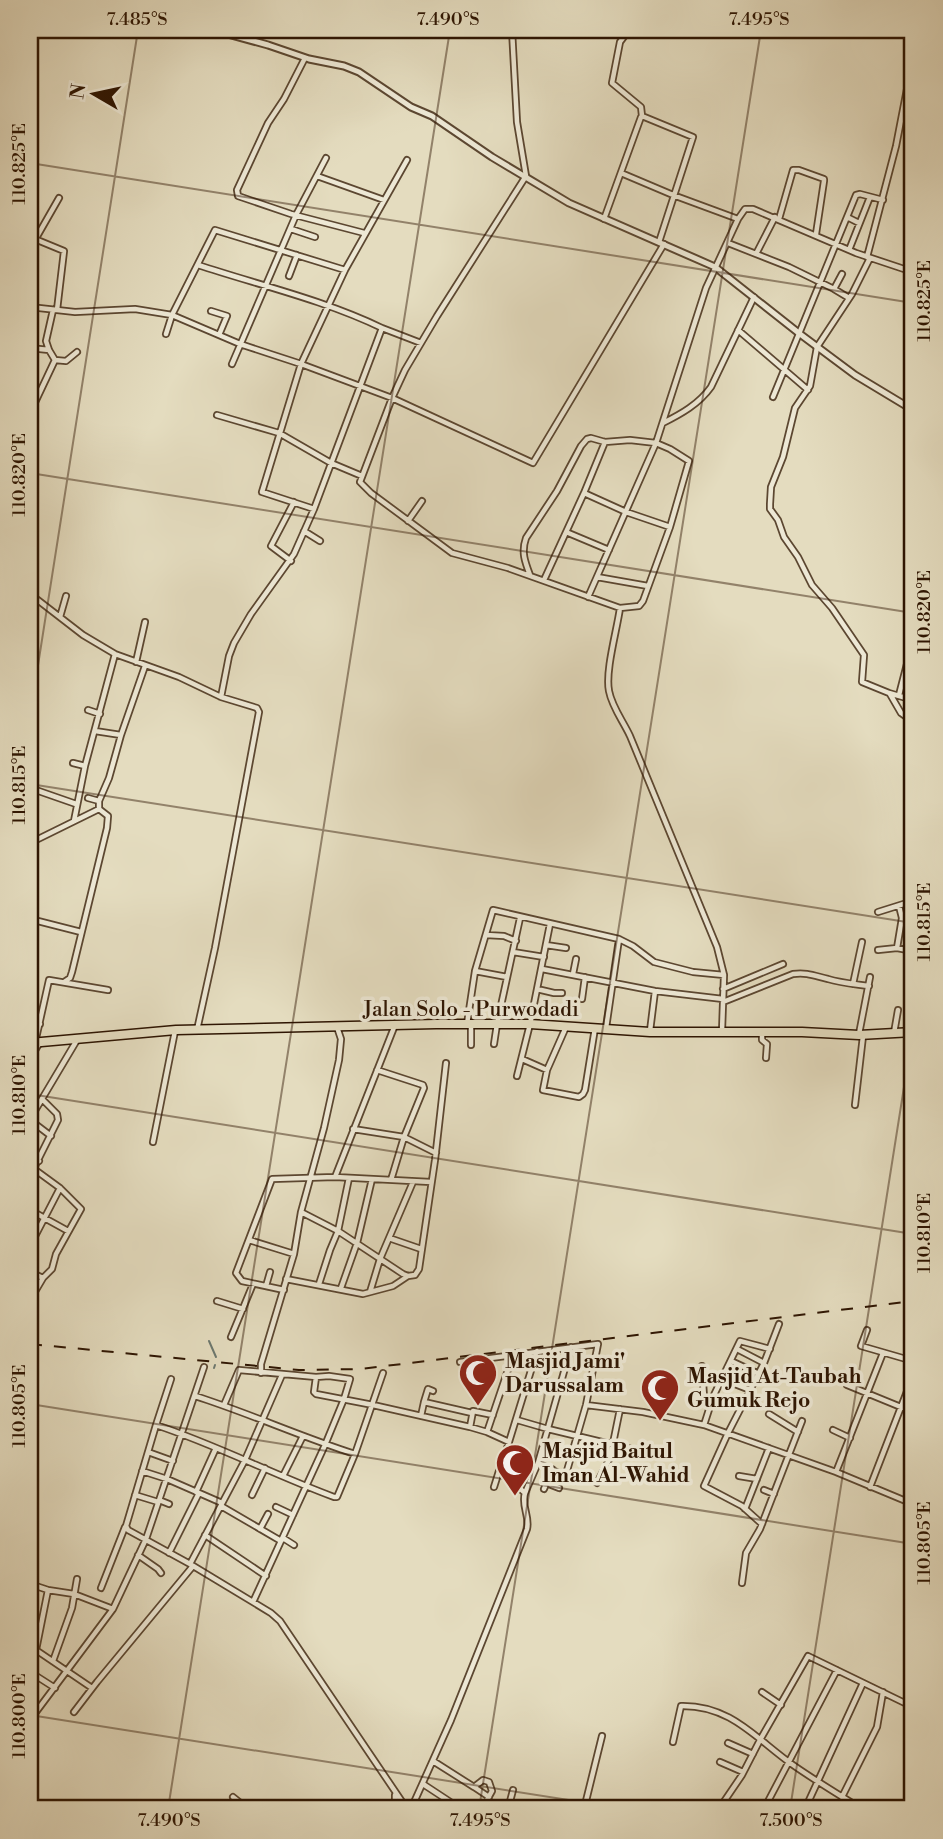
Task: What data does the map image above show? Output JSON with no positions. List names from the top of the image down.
{
  "streets": {
    "main road": ["Jalan Solo - Purwodadi"]
  },
  "places": {
    "mosque": ["Masjid Jami' Darussalam", "Masjid At-Taubah Gumuk Rejo", "Masjid Baitul Iman Al-Wahid"]
  },
  "north": "left",
  "coordinates": [
    "7.485°S",
    "7.490°S",
    "7.495°S",
    "110.825°E",
    "110.820°E",
    "110.815°E",
    "110.810°E",
    "110.805°E",
    "110.800°E",
    "7.500°S"
  ]
}
